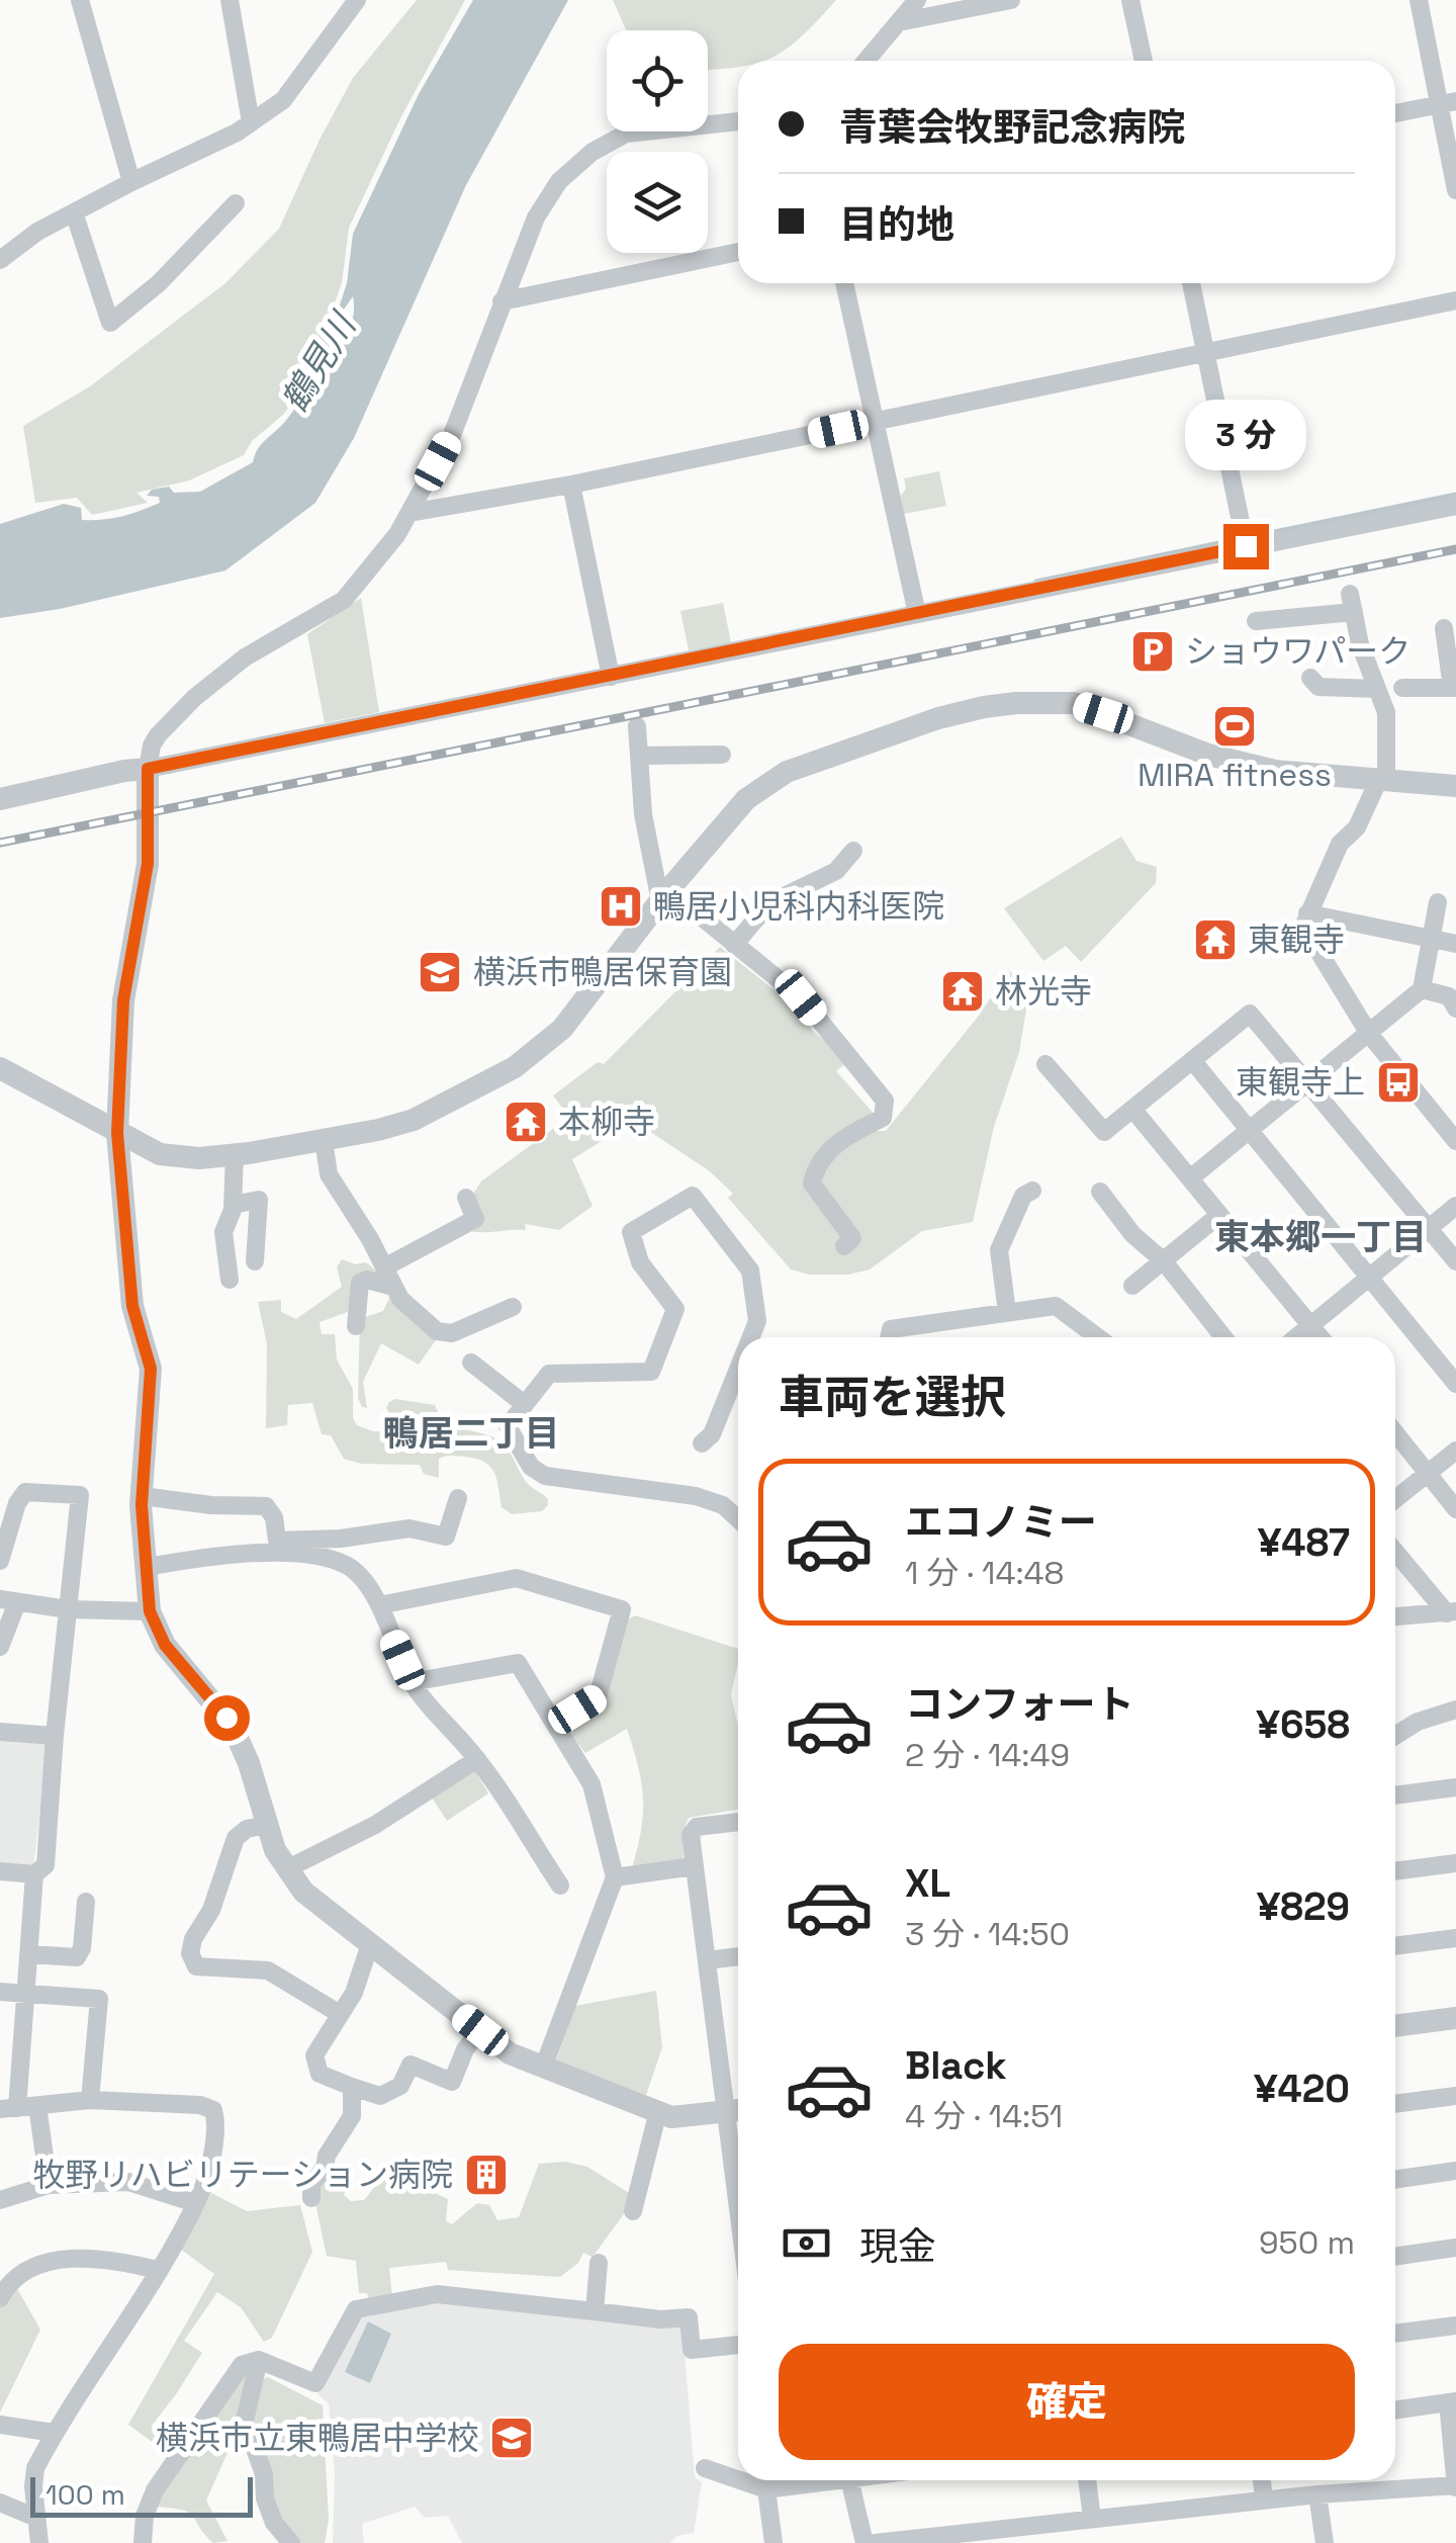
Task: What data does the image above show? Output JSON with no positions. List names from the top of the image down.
{
  "districts": ["東本郷一丁目", "鴨居二丁目"],
  "water": ["鶴見川"],
  "places": {
    "parking": ["ショウワパーク"],
    "sports": ["MIRA fitness"],
    "hospital": ["鴨居小児科内科医院"],
    "temple": ["東観寺", "林光寺", "本柳寺"],
    "school or university": ["横浜市鴨居保育園", "横浜市立東鴨居中学校"],
    "bus stop": ["東観寺上"],
    "building": ["牧野リハビリテーション病院"]
  },
  "scale_bar": "100 m",
  "page": {
    "banner": ["青葉会牧野記念病院", "目的地"],
    "bubble": "3 分",
    "heading": "車両を選択",
    "list": [
      {
        "name": "エコノミー",
        "note": "1 分 · 14:48",
        "value": "¥487"
      },
      {
        "name": "コンフォート",
        "note": "2 分 · 14:49",
        "value": "¥658"
      },
      {
        "name": "XL",
        "note": "3 分 · 14:50",
        "value": "¥829"
      },
      {
        "name": "Black",
        "note": "4 分 · 14:51",
        "value": "¥420"
      }
    ],
    "pay": ["現金", "950 m"],
    "buttons": "確定",
    "scale": "100 m"
  }
}
